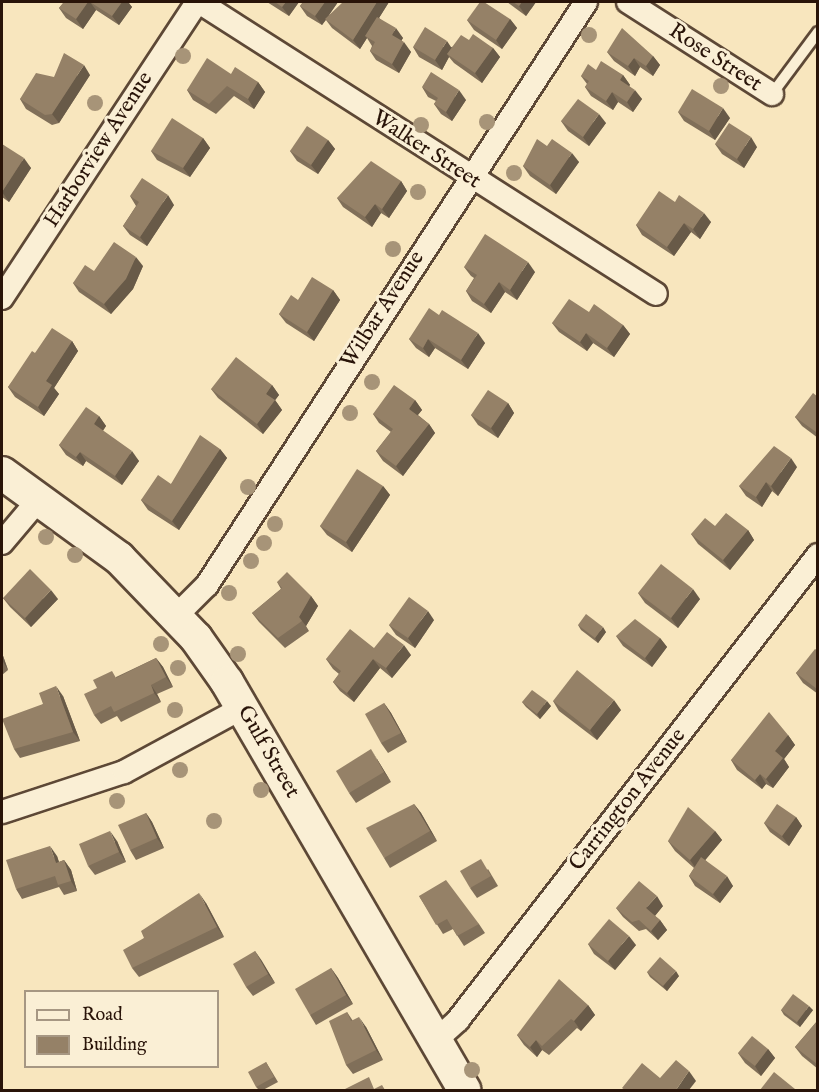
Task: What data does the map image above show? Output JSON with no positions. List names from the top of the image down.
{
  "streets": {
    "main road": ["Gulf Street"],
    "street": [
      "Rose Street",
      "Harborview Avenue",
      "Walker Street",
      "Wilbar Avenue",
      "Carrington Avenue"
    ]
  },
  "crossings": [
    ["Harborview Avenue", "Walker Street"],
    ["Walker Street", "Wilbar Avenue"],
    ["Wilbar Avenue", "Gulf Street"],
    ["Gulf Street", "Carrington Avenue"]
  ],
  "legend": ["Road", "Building"]
}
